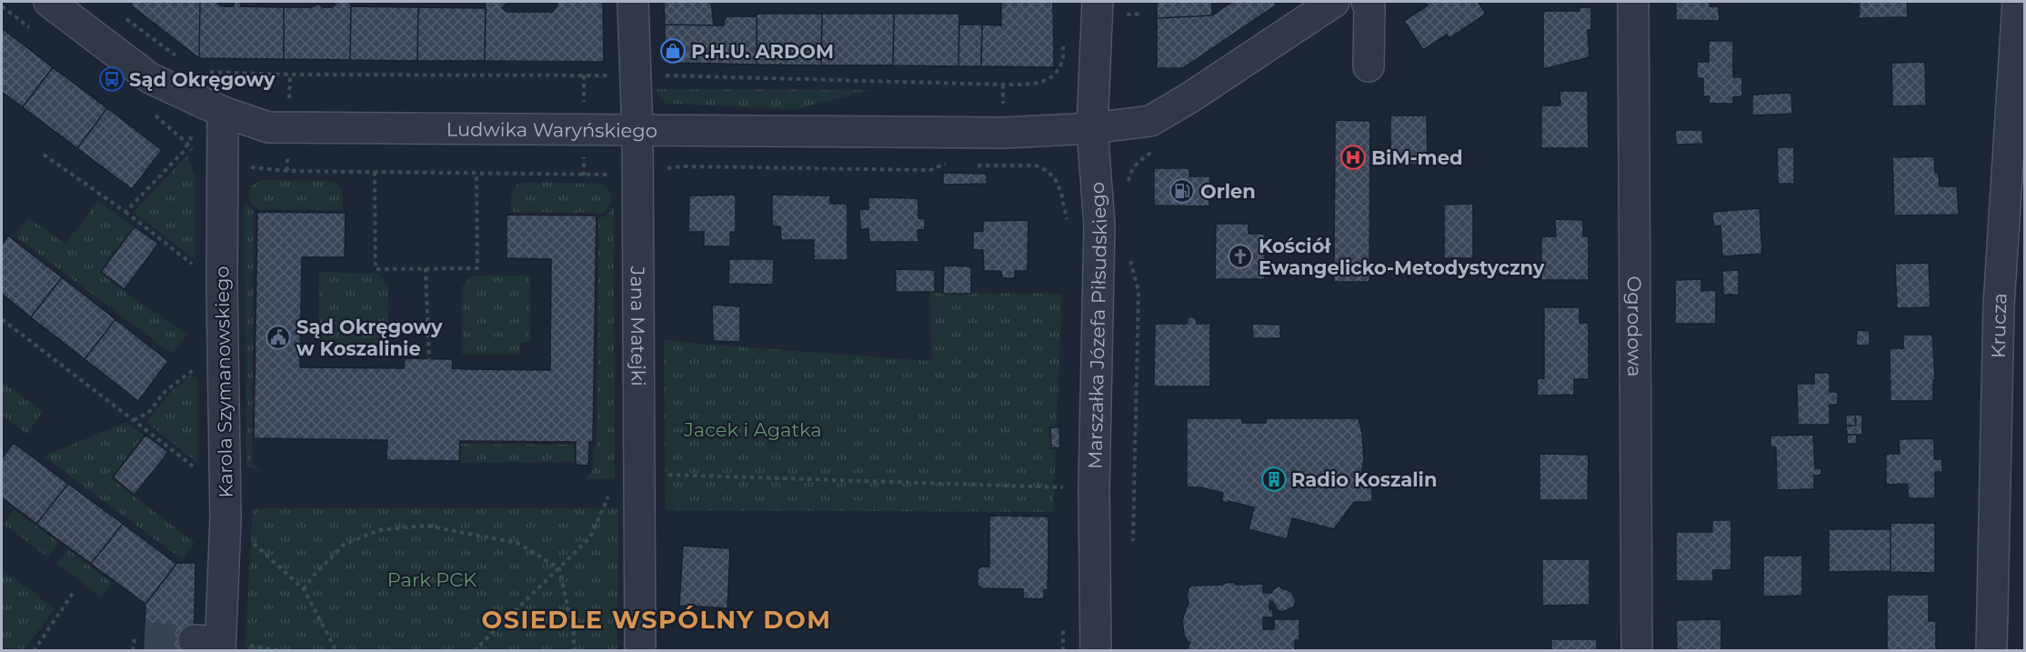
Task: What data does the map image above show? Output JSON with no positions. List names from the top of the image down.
{
  "streets": {
    "street": [
      "Ludwika Waryńskiego",
      "Jana Matejki",
      "Marszałka Józefa Piłsudskiego",
      "Krucza",
      "Ogrodowa",
      "Karola Szymanowskiego"
    ]
  },
  "crossings": [
    ["Ludwika Waryńskiego", "Jana Matejki"],
    ["Ludwika Waryńskiego", "Marszałka Józefa Piłsudskiego"],
    ["Ludwika Waryńskiego", "Karola Szymanowskiego"]
  ],
  "districts": ["OSIEDLE WSPÓLNY DOM"],
  "parks": ["Jacek i Agatka", "Park PCK"],
  "places": {
    "shop": ["P.H.U. ARDOM"],
    "bus stop": ["Sąd Okręgowy"],
    "hospital": ["BiM-med"],
    "fuel station": ["Orlen"],
    "church": ["Kościół Ewangelicko-Metodystyczny"],
    "public building": ["Sąd Okręgowy w Koszalinie"],
    "building": ["Radio Koszalin"]
  }
}
